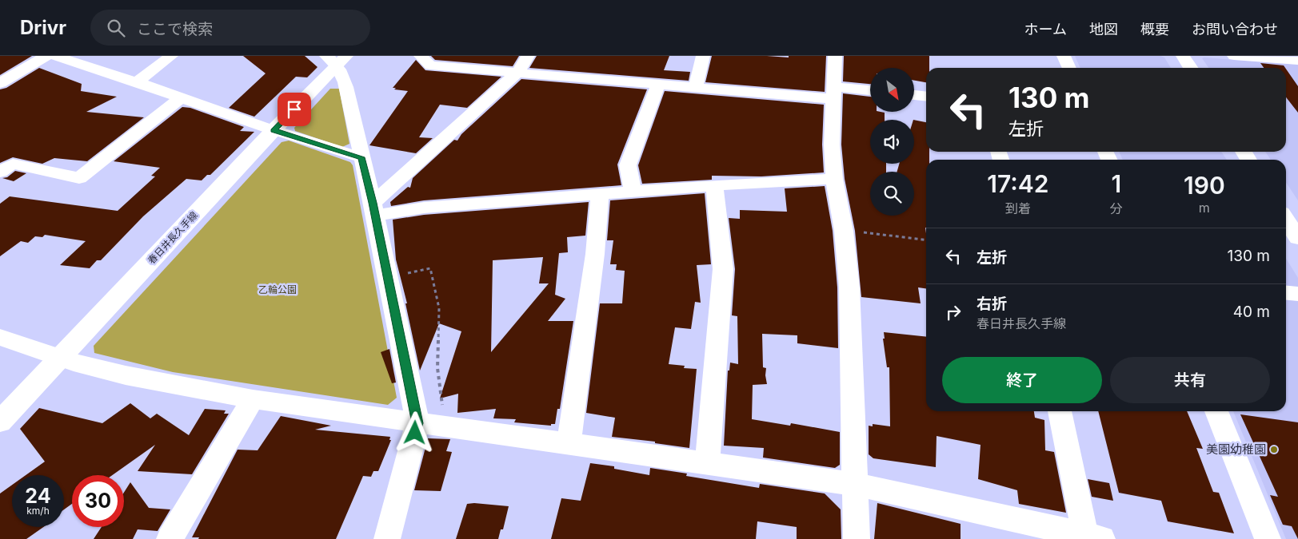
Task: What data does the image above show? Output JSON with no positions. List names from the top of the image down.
{
  "streets": {
    "main road": ["春日井長久手線"]
  },
  "parks": ["乙輪公園"],
  "places": ["美園幼稚園"],
  "north": "bottom right",
  "page": {
    "header": "Drivr",
    "search": "ここで検索",
    "nav": [
      "ホーム",
      "地図",
      "概要",
      "お問い合わせ"
    ],
    "turn": ["130 m", "左折"],
    "eta": [
      "17:42",
      "到着",
      "1",
      "分",
      "190",
      "m"
    ],
    "list": [
      {
        "name": "左折",
        "value": "130 m"
      },
      {
        "name": "右折",
        "note": "春日井長久手線",
        "value": "40 m"
      }
    ],
    "buttons": ["終了", "共有"],
    "speed": "24 km/h",
    "limit": "30"
  }
}
